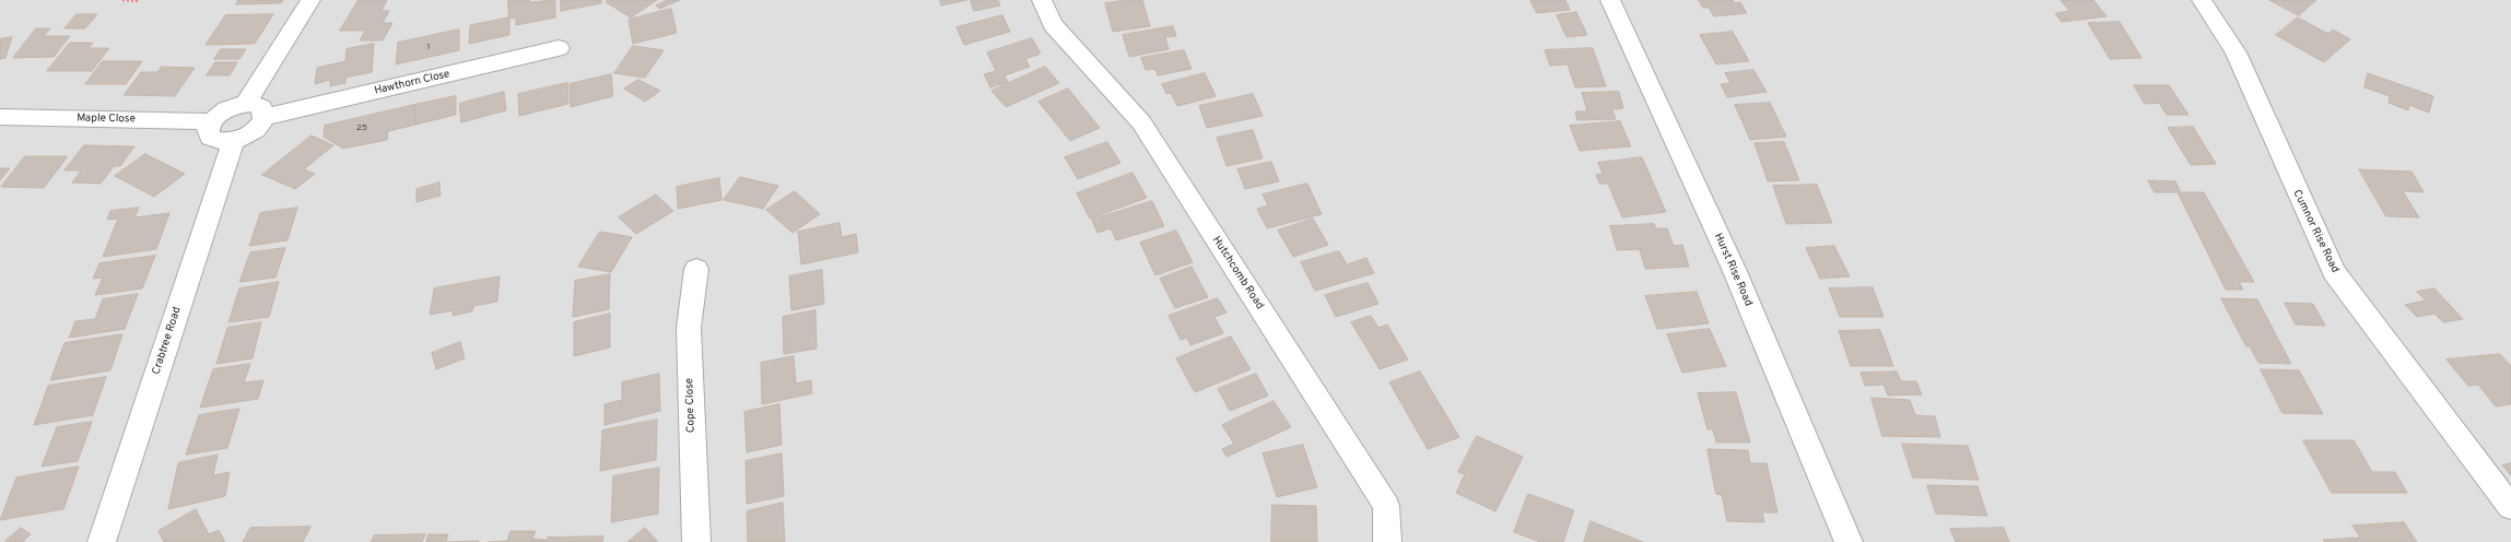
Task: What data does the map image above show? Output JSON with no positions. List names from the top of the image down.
{
  "streets": {
    "street": [
      "Hawthorn Close",
      "Maple Close",
      "Cumnor Rise Road",
      "Hurst Rise Road",
      "Hutchcomb Road",
      "Crabtree Road",
      "Cope Close"
    ]
  },
  "house_numbers": ["1", "25"]
}
